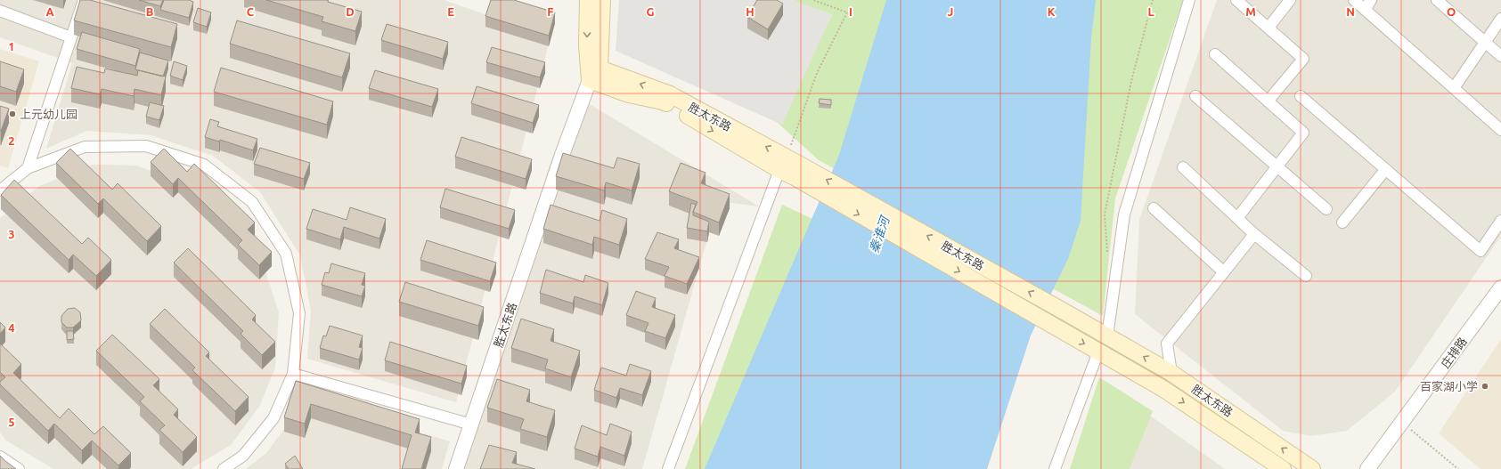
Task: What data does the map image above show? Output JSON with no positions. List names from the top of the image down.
{
  "streets": {
    "main road": ["胜太东路"],
    "street": ["庄排路"]
  },
  "water": ["秦淮河"],
  "places": ["上元幼儿园", "百家湖小学"],
  "grid": {
    "columns": [
      "A",
      "B",
      "C",
      "D",
      "E",
      "F",
      "G",
      "H",
      "I",
      "J",
      "K",
      "L",
      "M",
      "N",
      "O"
    ],
    "rows": [
      "1",
      "2",
      "3",
      "4",
      "5"
    ]
  }
}
